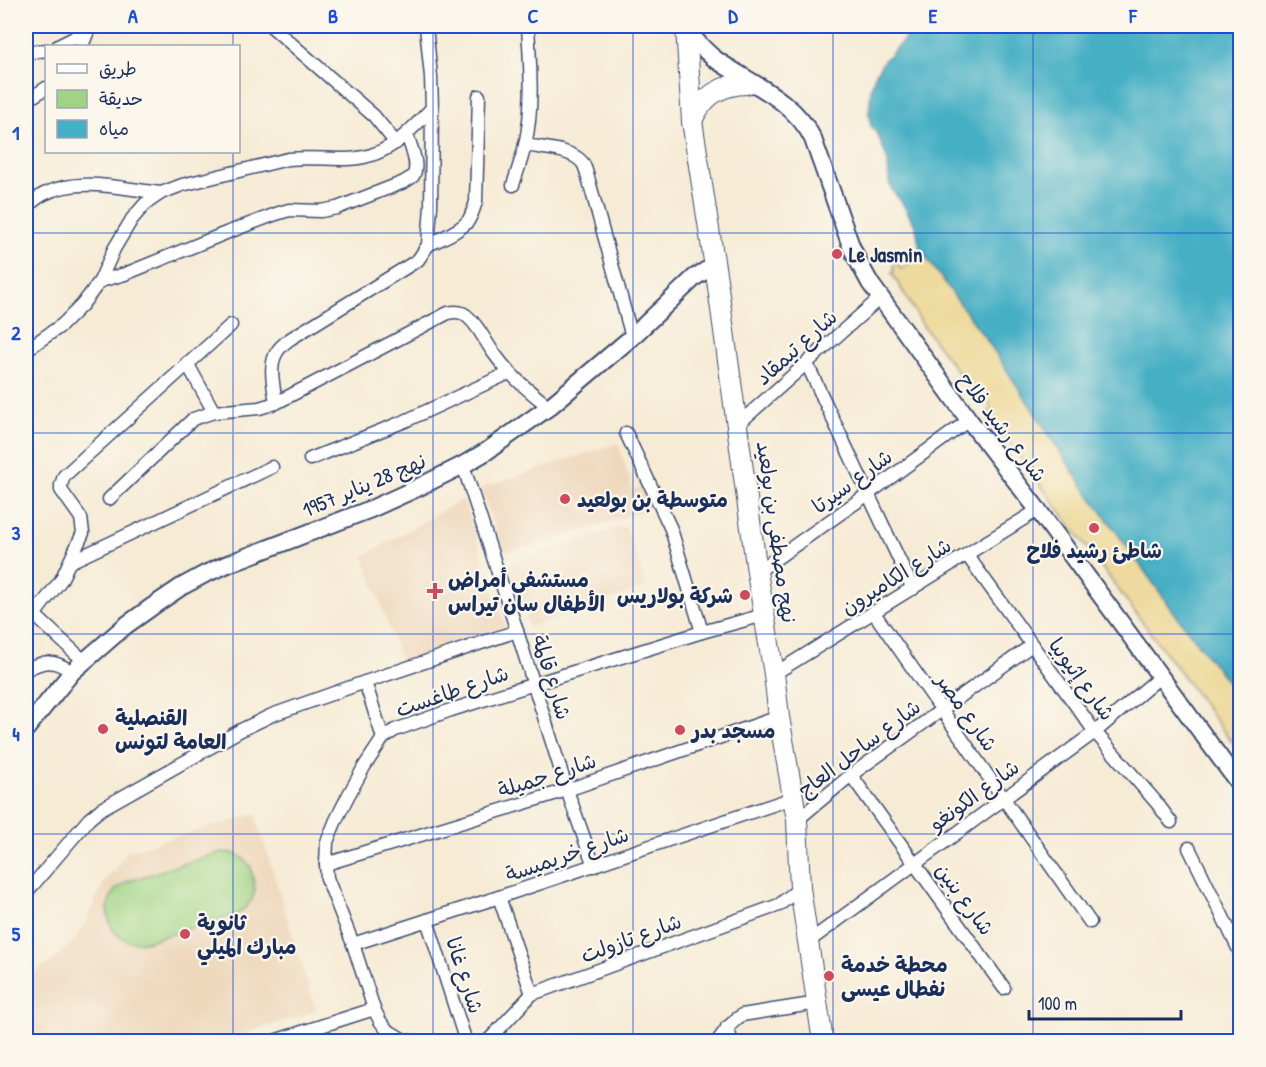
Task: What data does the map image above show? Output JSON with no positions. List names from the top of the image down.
{
  "streets": {
    "main road": ["نهج مصطفى بن بولعيد"],
    "street": [
      "شارع تيمقاد",
      "شارع رشيد فلاح",
      "شارع سيرتا",
      "نهج 28 يناير 1957",
      "شارع الكاميرون",
      "شارع قالمة",
      "شارع إثيوبيا",
      "شارع طاغست",
      "شارع مصر",
      "شارع ساحل العاج",
      "شارع جميلة",
      "شارع الكونغو",
      "شارع خريميسة",
      "شارع بنين",
      "شارع تازولت",
      "شارع غانا"
    ]
  },
  "crossings": [
    ["شارع تيمقاد", "شارع رشيد فلاح"],
    ["شارع تيمقاد", "نهج مصطفى بن بولعيد"],
    ["شارع رشيد فلاح", "شارع سيرتا"],
    ["شارع رشيد فلاح", "نهج مصطفى بن بولعيد"],
    ["شارع رشيد فلاح", "شارع الكاميرون"],
    ["شارع رشيد فلاح", "شارع الكونغو"],
    ["شارع سيرتا", "نهج مصطفى بن بولعيد"],
    ["نهج 28 يناير 1957", "نهج مصطفى بن بولعيد"],
    ["نهج 28 يناير 1957", "شارع قالمة"],
    ["نهج مصطفى بن بولعيد", "شارع الكاميرون"],
    ["نهج مصطفى بن بولعيد", "شارع طاغست"],
    ["نهج مصطفى بن بولعيد", "شارع ساحل العاج"],
    ["نهج مصطفى بن بولعيد", "شارع جميلة"],
    ["نهج مصطفى بن بولعيد", "شارع الكونغو"],
    ["نهج مصطفى بن بولعيد", "شارع خريميسة"],
    ["نهج مصطفى بن بولعيد", "شارع تازولت"],
    ["شارع الكاميرون", "شارع إثيوبيا"],
    ["شارع الكاميرون", "شارع مصر"],
    ["شارع قالمة", "شارع طاغست"],
    ["شارع قالمة", "شارع جميلة"],
    ["شارع قالمة", "شارع خريميسة"],
    ["شارع إثيوبيا", "شارع ساحل العاج"],
    ["شارع إثيوبيا", "شارع الكونغو"],
    ["شارع طاغست", "شارع جميلة"],
    ["شارع طاغست", "شارع خريميسة"],
    ["شارع مصر", "شارع ساحل العاج"],
    ["شارع مصر", "شارع الكونغو"],
    ["شارع ساحل العاج", "شارع بنين"],
    ["شارع الكونغو", "شارع بنين"],
    ["شارع خريميسة", "شارع غانا"]
  ],
  "places": {
    "other": [
      "Le Jasmin",
      "متوسطة بن بولعيد",
      "شاطئ رشيد فلاح",
      "شركة بولاريس",
      "القنصلية العامة لتونس",
      "مسجد بدر",
      "ثانوية مبارك الميلي",
      "محطة خدمة نفطال عيسى"
    ],
    "health": ["مستشفى أمراض الأطفال سان تيراس"]
  },
  "legend": ["طريق", "حديقة", "مياه"],
  "scale_bar": "100 m",
  "grid": {
    "columns": [
      "A",
      "B",
      "C",
      "D",
      "E",
      "F"
    ],
    "rows": [
      "1",
      "2",
      "3",
      "4",
      "5"
    ]
  }
}
